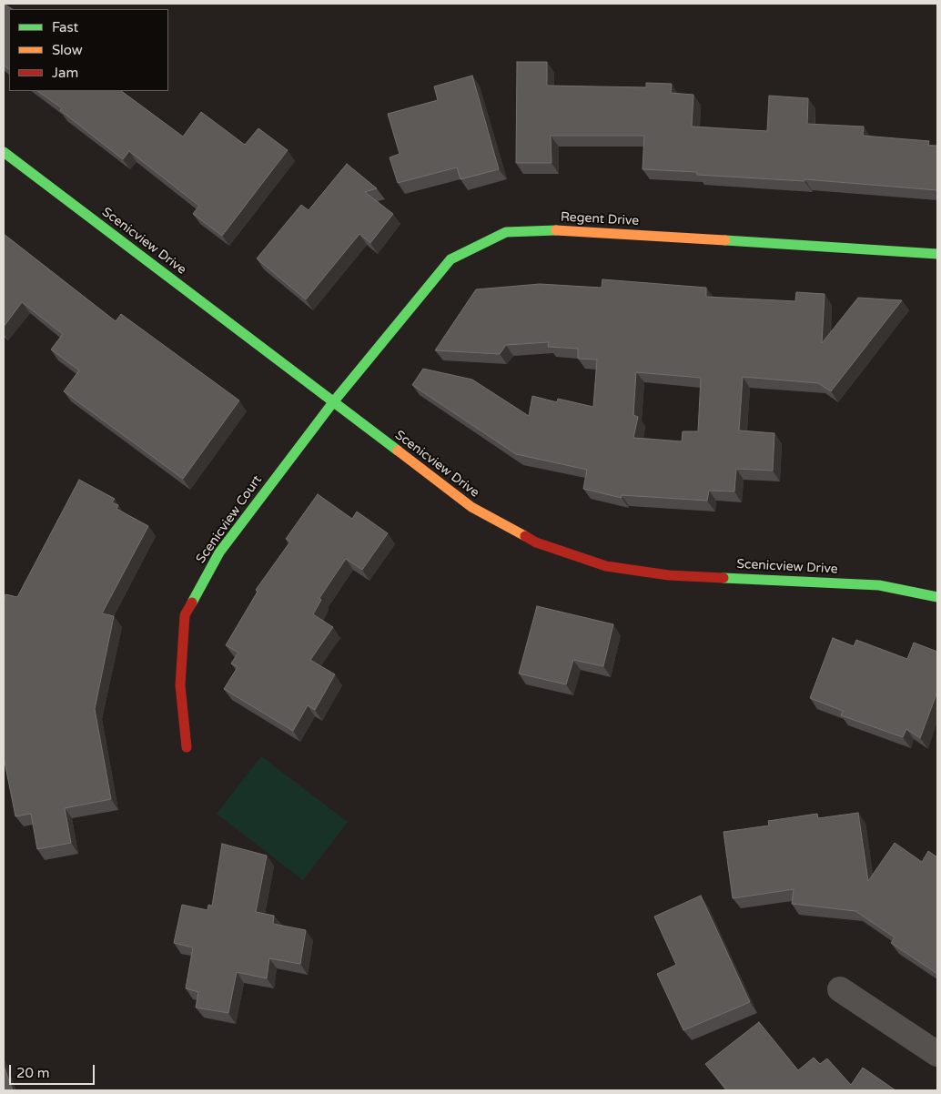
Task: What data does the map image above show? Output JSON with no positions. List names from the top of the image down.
{
  "streets": {
    "street": ["Regent Drive", "Scenicview Drive", "Scenicview Court"]
  },
  "crossings": [
    ["Regent Drive", "Scenicview Drive"],
    ["Regent Drive", "Scenicview Court"],
    ["Scenicview Drive", "Scenicview Court"]
  ],
  "legend": ["Fast", "Slow", "Jam"],
  "scale_bar": "20 m"
}
